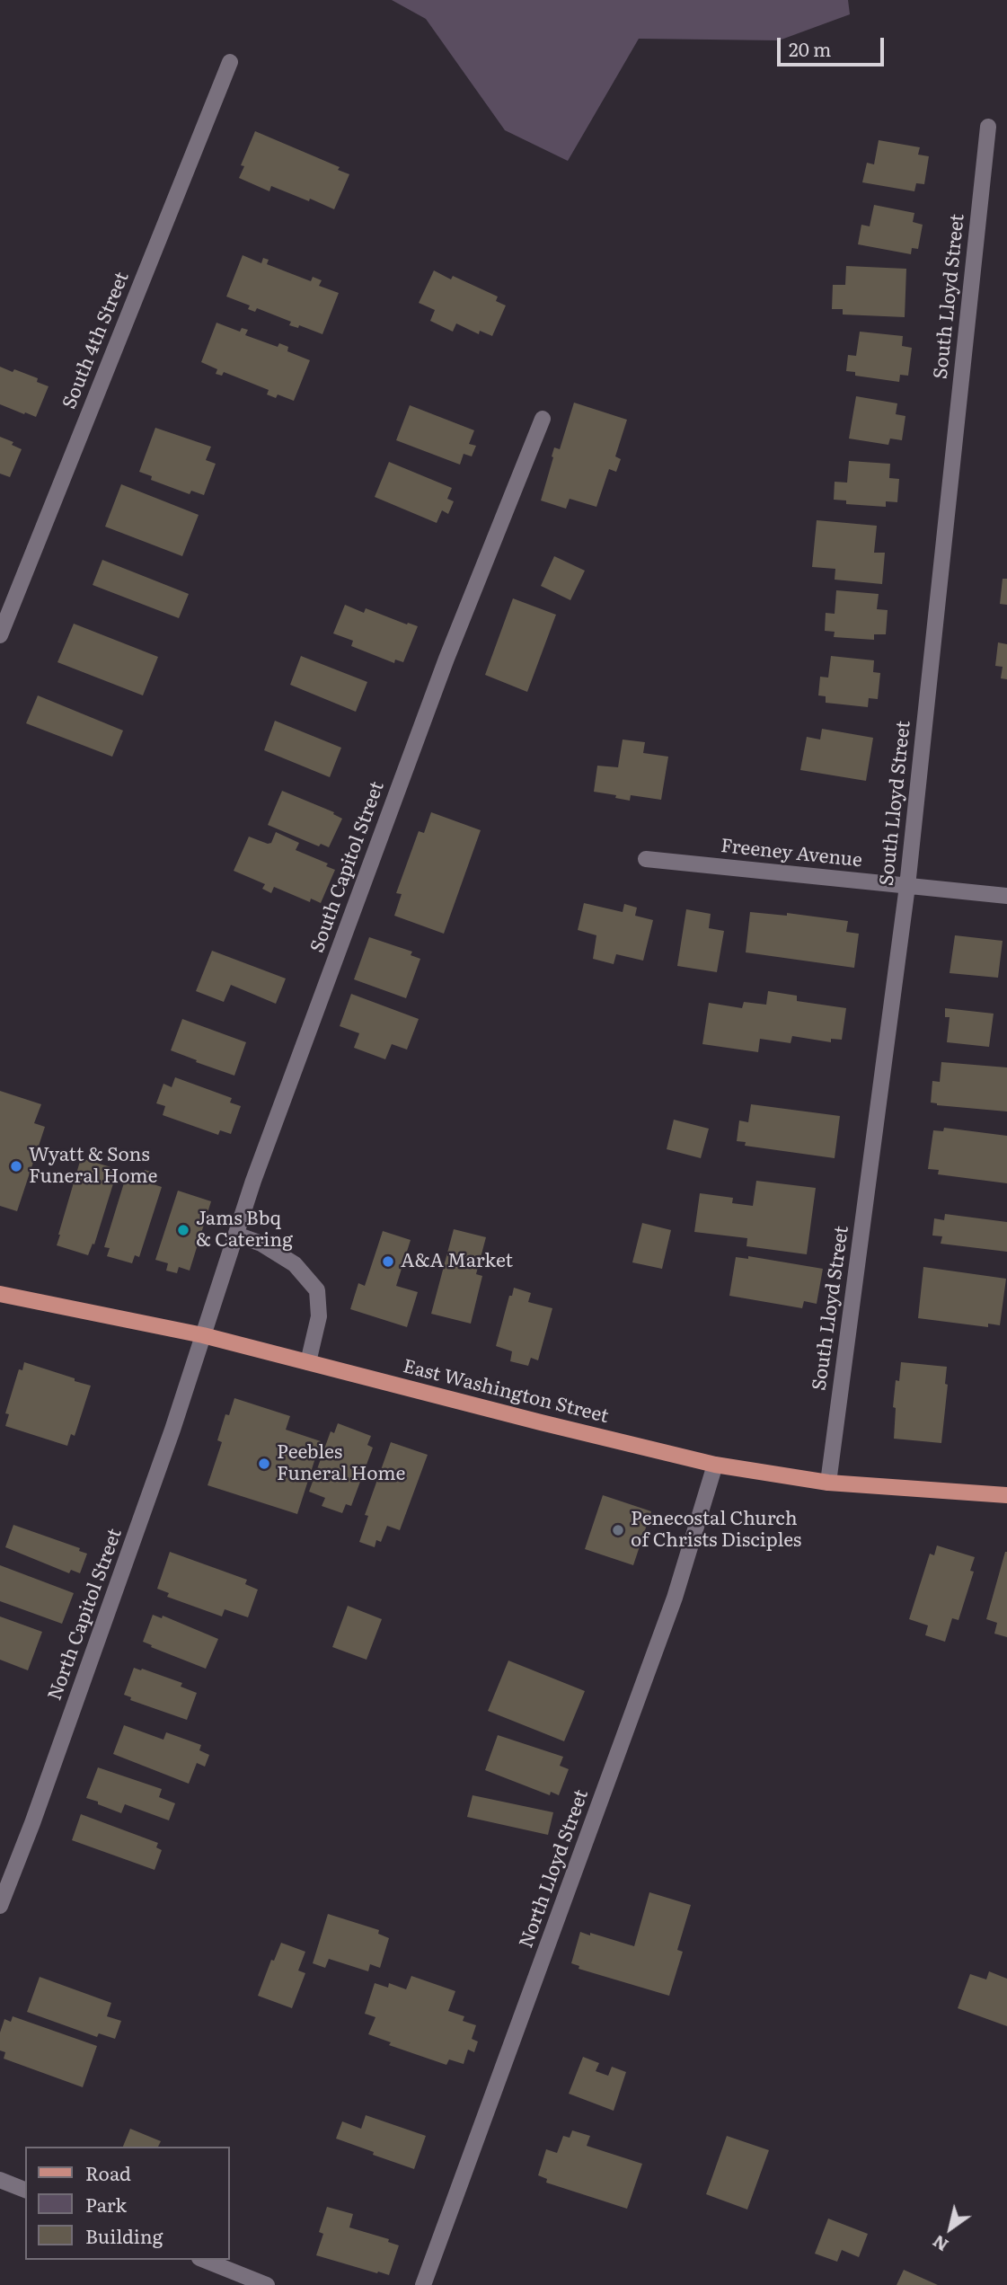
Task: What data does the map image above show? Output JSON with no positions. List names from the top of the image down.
{
  "streets": {
    "main road": ["East Washington Street"],
    "street": [
      "South Lloyd Street",
      "South 4th Street",
      "Freeney Avenue",
      "South Capitol Street",
      "North Capitol Street",
      "North Lloyd Street"
    ]
  },
  "crossings": [
    ["South Lloyd Street", "Freeney Avenue"],
    ["South Lloyd Street", "East Washington Street"],
    ["South Capitol Street", "East Washington Street"],
    ["South Capitol Street", "North Capitol Street"],
    ["East Washington Street", "North Capitol Street"],
    ["East Washington Street", "North Lloyd Street"]
  ],
  "places": [
    "Wyatt & Sons Funeral Home",
    "Jams Bbq & Catering",
    "A&A Market",
    "Peebles Funeral Home",
    "Penecostal Church of Christs Disciples"
  ],
  "legend": ["Road", "Park", "Building"],
  "scale_bar": "20 m",
  "north": "bottom left"
}
